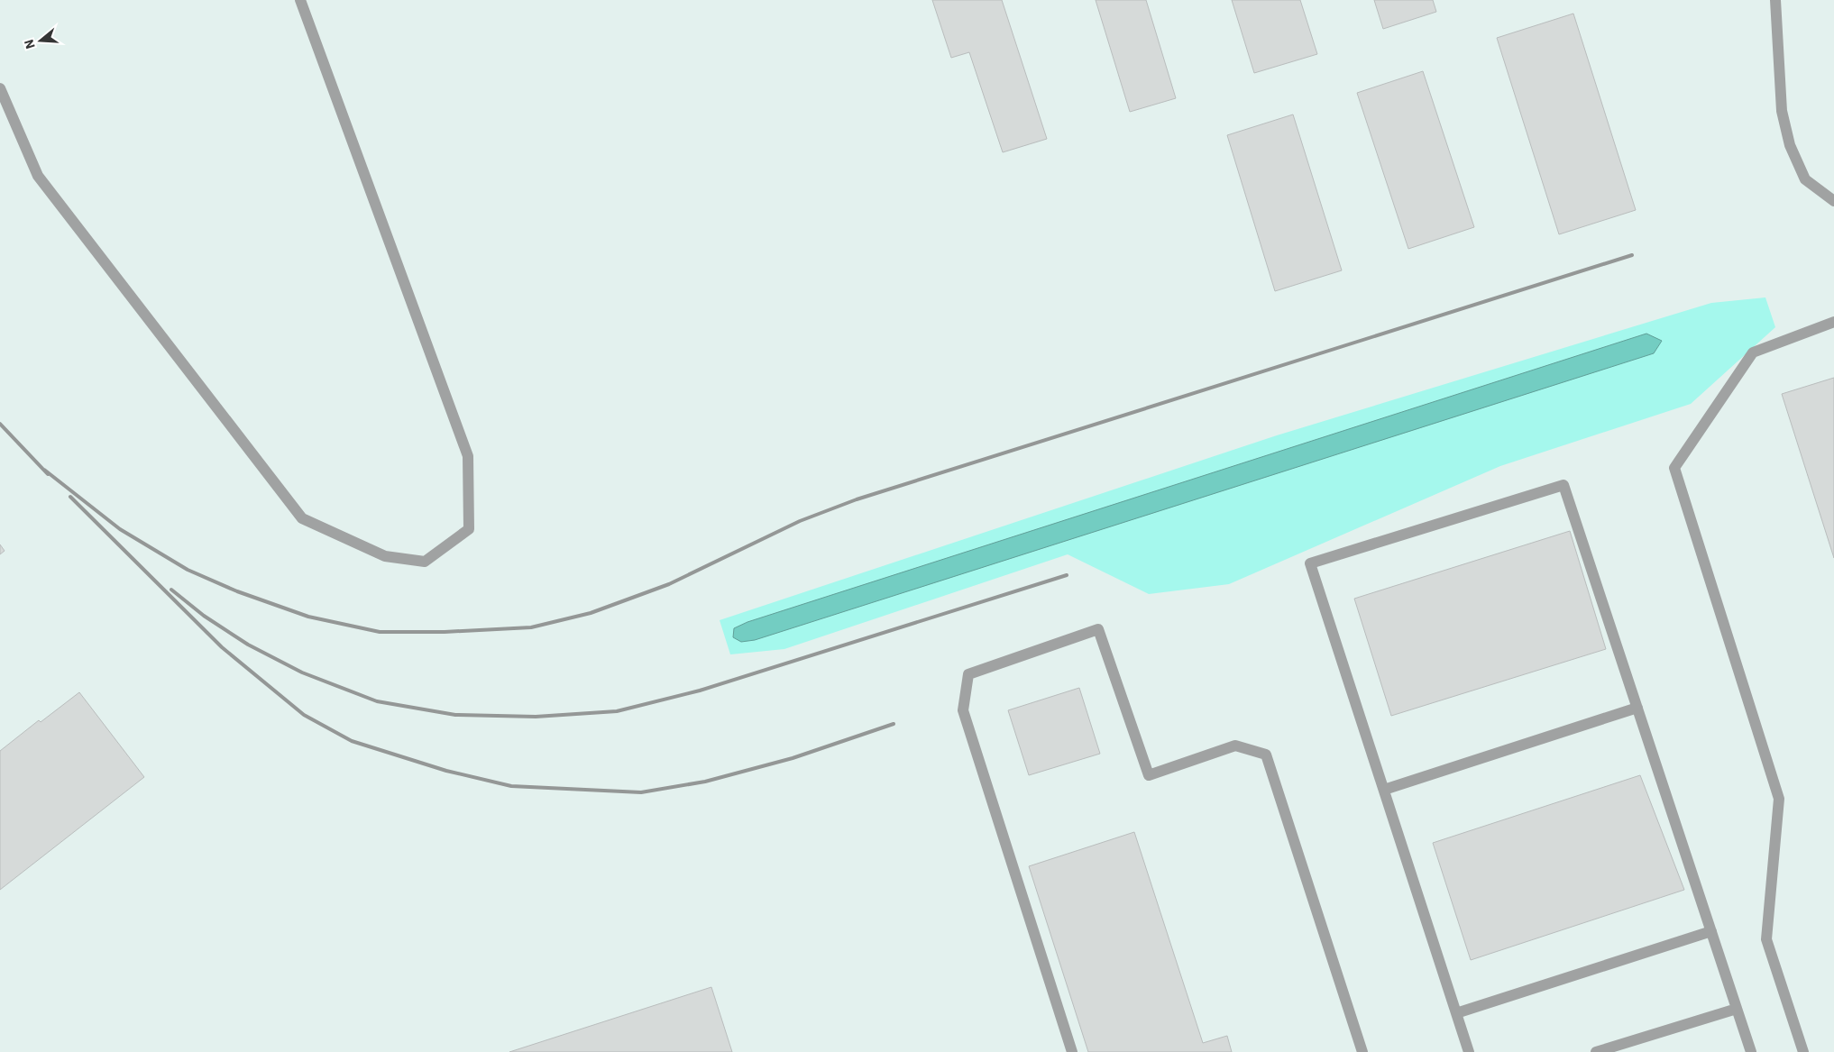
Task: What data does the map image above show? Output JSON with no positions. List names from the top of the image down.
{
  "north": "left"
}
